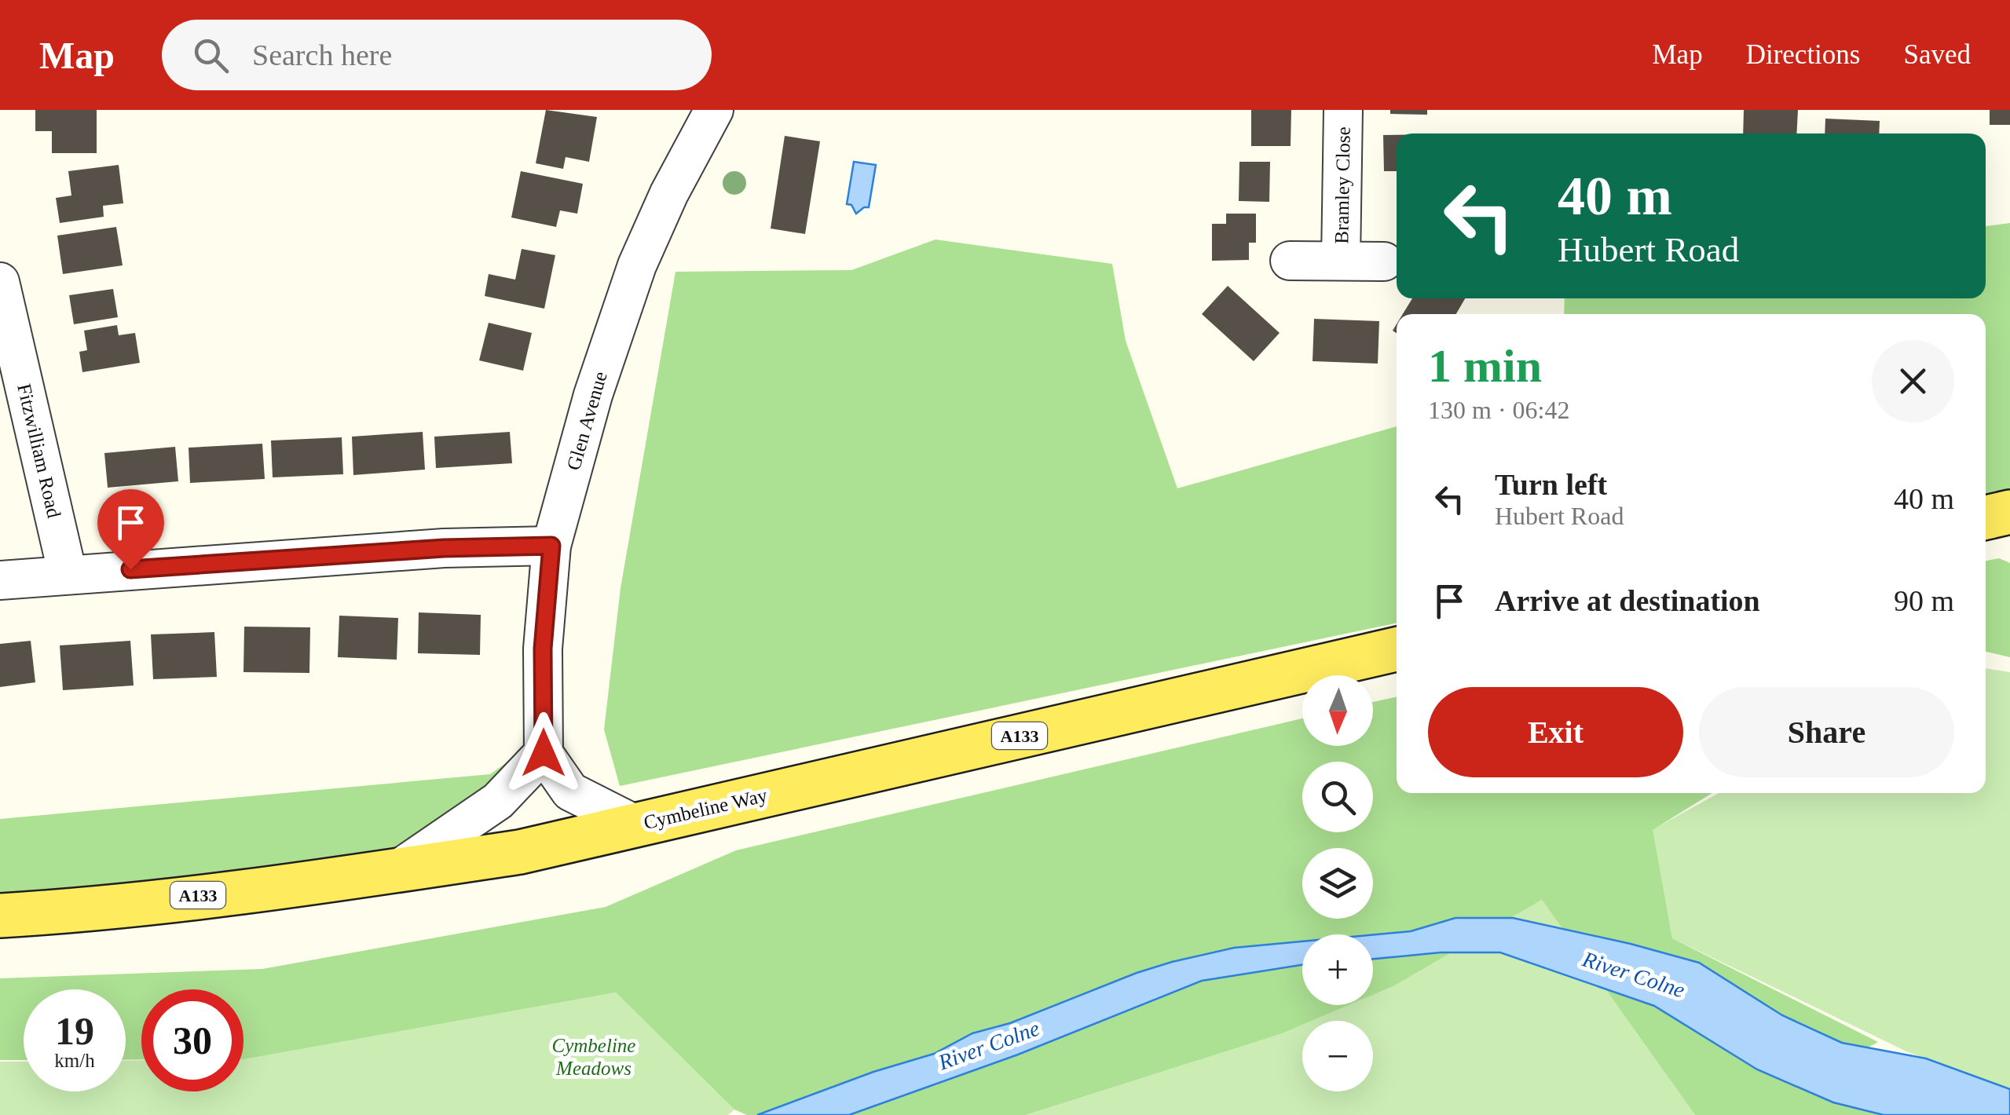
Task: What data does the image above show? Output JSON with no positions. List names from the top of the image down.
{
  "streets": {
    "main road": ["A133", "Cymbeline Way"],
    "street": ["Bramley Close", "Glen Avenue", "Fitzwilliam Road"]
  },
  "water": ["River Colne"],
  "parks": ["Cymbeline Meadows"],
  "north": "bottom",
  "page": {
    "header": "Map",
    "search": "Search here",
    "nav": ["Map", "Directions", "Saved"],
    "turn": ["40 m", "Hubert Road"],
    "heading": ["1 min", "130 m · 06:42"],
    "list": [
      {
        "name": "Turn left",
        "note": "Hubert Road",
        "value": "40 m"
      },
      {
        "name": "Arrive at destination",
        "value": "90 m"
      }
    ],
    "buttons": ["Exit", "Share"],
    "map_buttons": ["+", "−"],
    "speed": "19 km/h",
    "limit": "30"
  }
}
